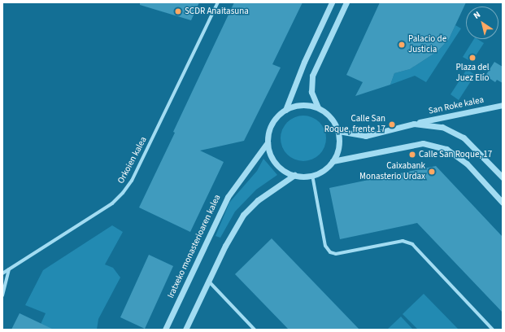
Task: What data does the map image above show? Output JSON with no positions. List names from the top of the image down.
{
  "streets": {
    "street": ["San Roke kalea", "Orkoien kalea", "Iratxeko monasterioaren kalea"]
  },
  "crossings": [
    ["San Roke kalea", "Iratxeko monasterioaren kalea"]
  ],
  "places": [
    "SCDR Anaitasuna",
    "Palacio de Justicia",
    "Plaza del Juez Elío",
    "Calle San Roque, frente 17",
    "Calle San Roque, 17",
    "Caixabank Monasterio Urdax"
  ],
  "north": "top left"
}
